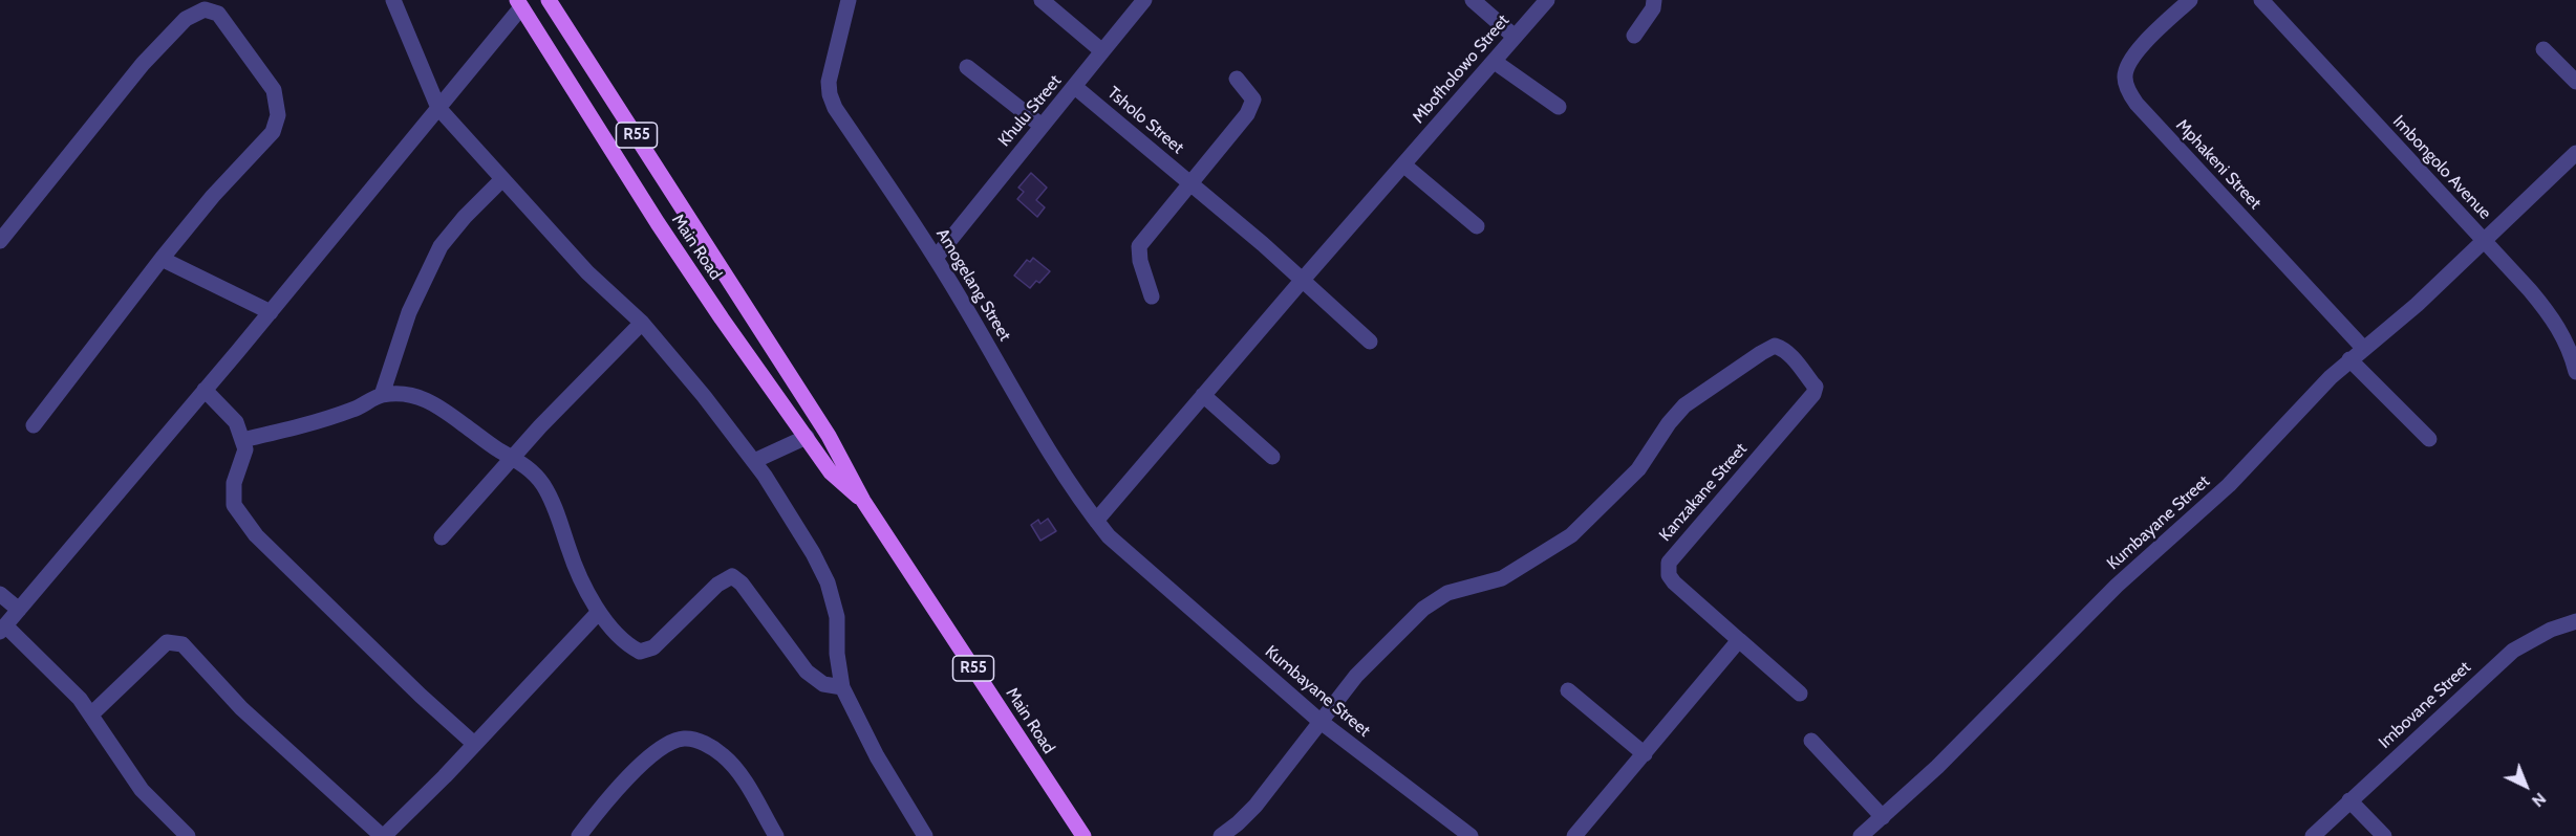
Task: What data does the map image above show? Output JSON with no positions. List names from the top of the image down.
{
  "streets": {
    "main road": ["R55", "Main Road"],
    "street": [
      "Mbofholowo Street",
      "Khulu Street",
      "Tsholo Street",
      "Mphakeni Street",
      "Imbongolo Avenue",
      "Amogelang Street",
      "Kanzakane Street",
      "Kumbayane Street",
      "Imbovane Street"
    ]
  },
  "crossings": [
    ["Mbofholowo Street", "Tsholo Street"],
    ["Mbofholowo Street", "Amogelang Street"],
    ["Khulu Street", "Tsholo Street"],
    ["Khulu Street", "Amogelang Street"],
    ["Mphakeni Street", "Kumbayane Street"],
    ["Imbongolo Avenue", "Kumbayane Street"],
    ["Amogelang Street", "Kumbayane Street"],
    ["Kanzakane Street", "Kumbayane Street"]
  ],
  "north": "bottom right"
}
